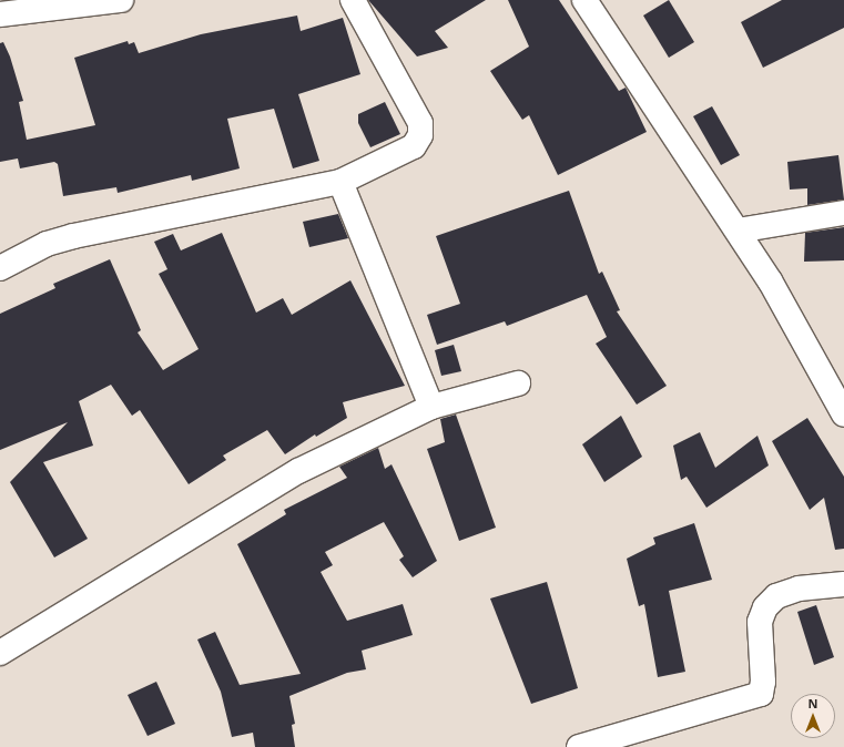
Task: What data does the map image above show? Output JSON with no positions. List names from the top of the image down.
{
  "north": "top"
}
